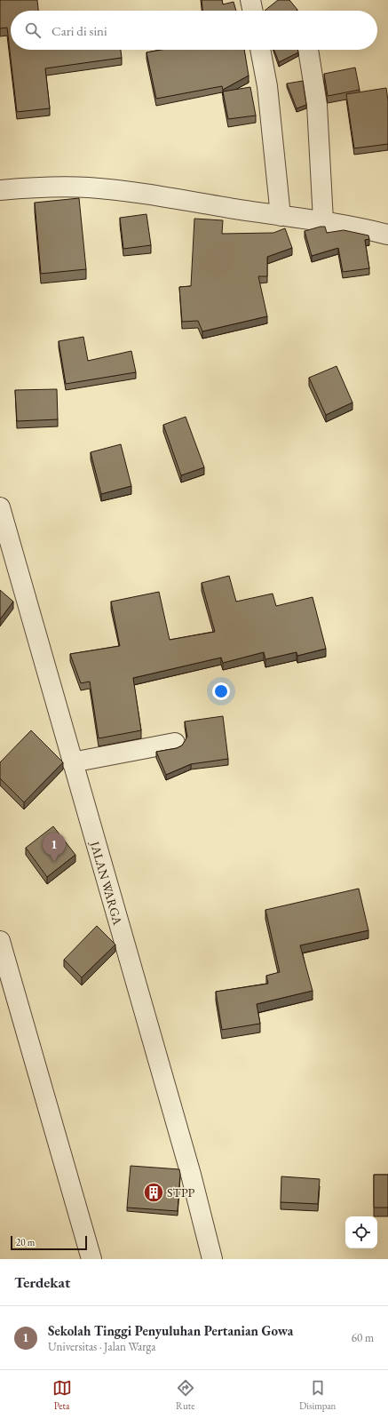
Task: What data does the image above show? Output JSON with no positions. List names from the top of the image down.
{
  "streets": {
    "street": ["JALAN WARGA"]
  },
  "places": {
    "building": ["STPP"]
  },
  "scale_bar": "20 m",
  "page": {
    "search": "Cari di sini",
    "pins": "1",
    "scale": "20 m",
    "heading": "Terdekat",
    "list": [
      {
        "mark": "1",
        "name": "Sekolah Tinggi Penyuluhan Pertanian Gowa",
        "note": "Universitas · Jalan Warga",
        "value": "60 m"
      }
    ],
    "nav": ["Peta", "Rute", "Disimpan"]
  }
}
